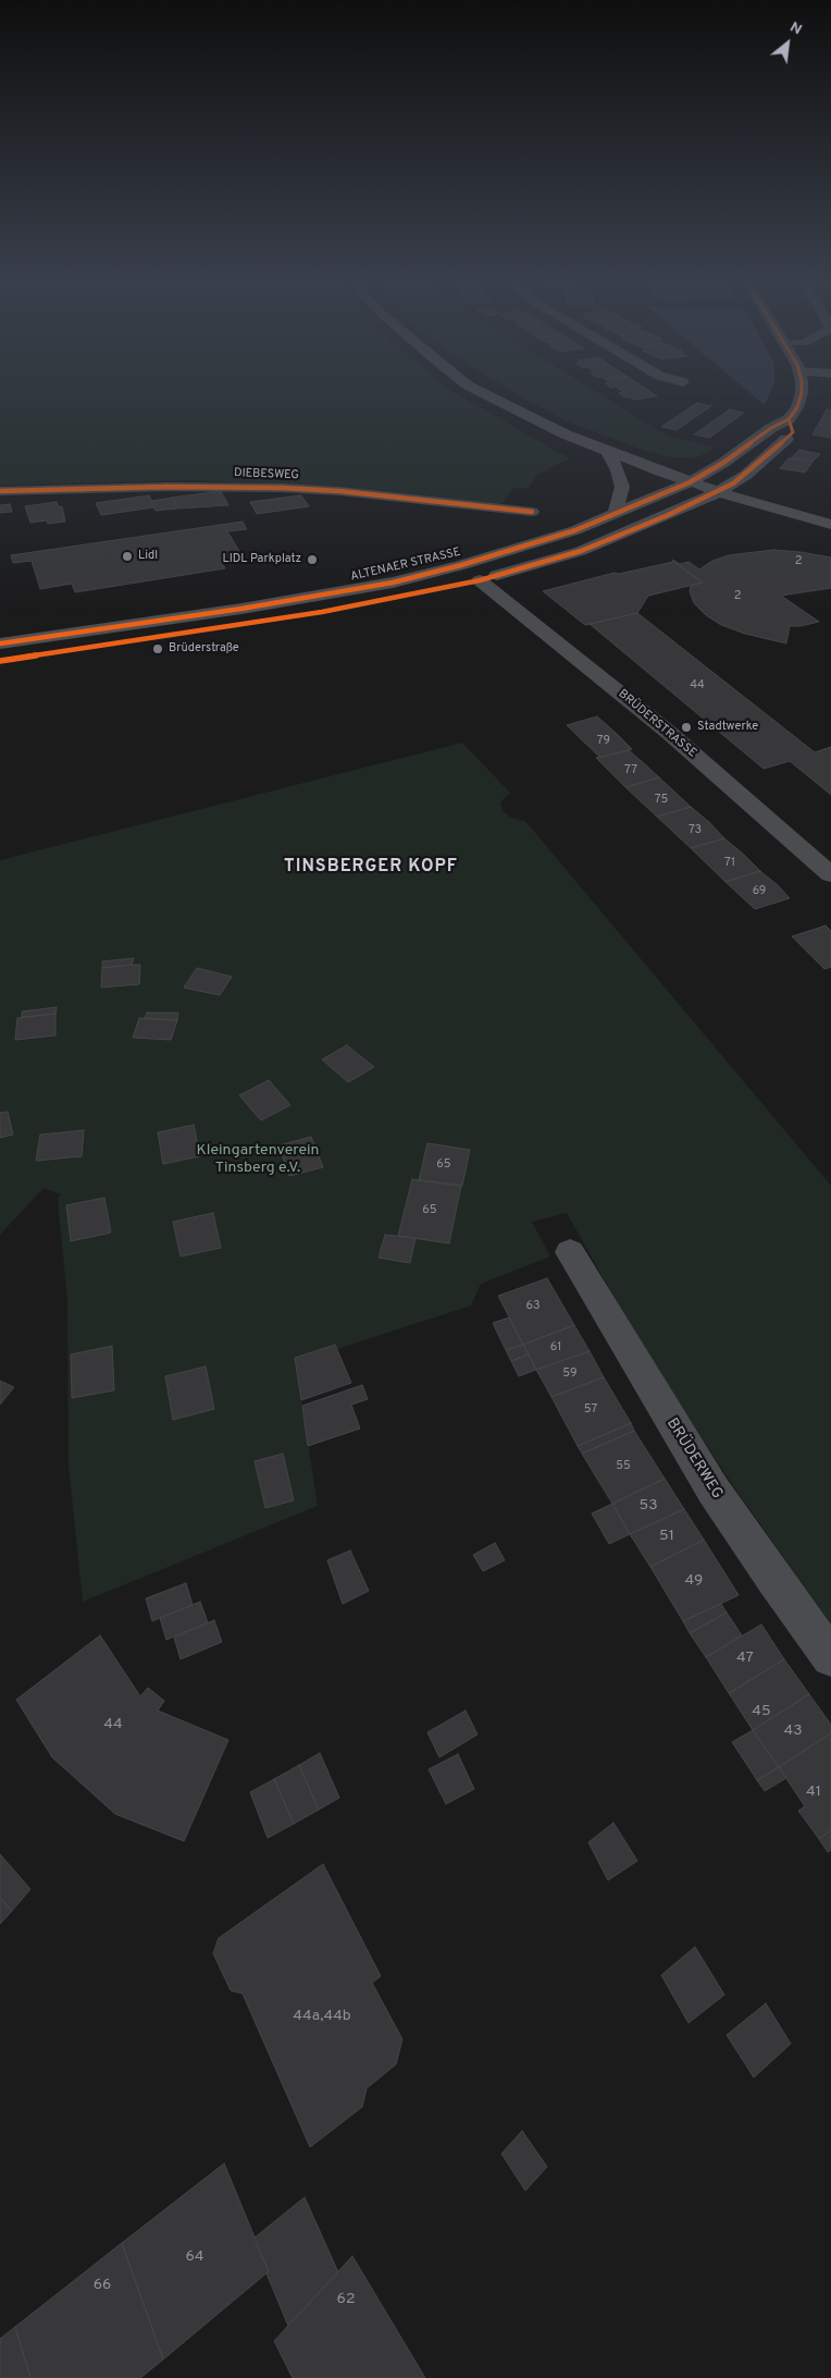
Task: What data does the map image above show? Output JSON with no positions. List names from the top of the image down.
{
  "streets": {
    "main road": ["ALTENAER STRASSE"],
    "street": ["DIEBESWEG", "BRÜDERSTRASSE", "BRÜDERWEG"]
  },
  "crossings": [
    ["ALTENAER STRASSE", "BRÜDERSTRASSE"]
  ],
  "districts": ["TINSBERGER KOPF"],
  "parks": ["Kleingartenverein Tinsberg e.V."],
  "places": [
    "Lidl",
    "LIDL Parkplatz",
    "Brüderstraße",
    "Stadtwerke"
  ],
  "house_numbers": [
    "2",
    "2",
    "44",
    "79",
    "77",
    "75",
    "73",
    "71",
    "69",
    "65",
    "65",
    "63",
    "61",
    "59",
    "57",
    "55",
    "53",
    "51",
    "49",
    "47",
    "45",
    "44",
    "43",
    "41",
    "44a,44b",
    "64",
    "66",
    "62"
  ],
  "north": "top right"
}
